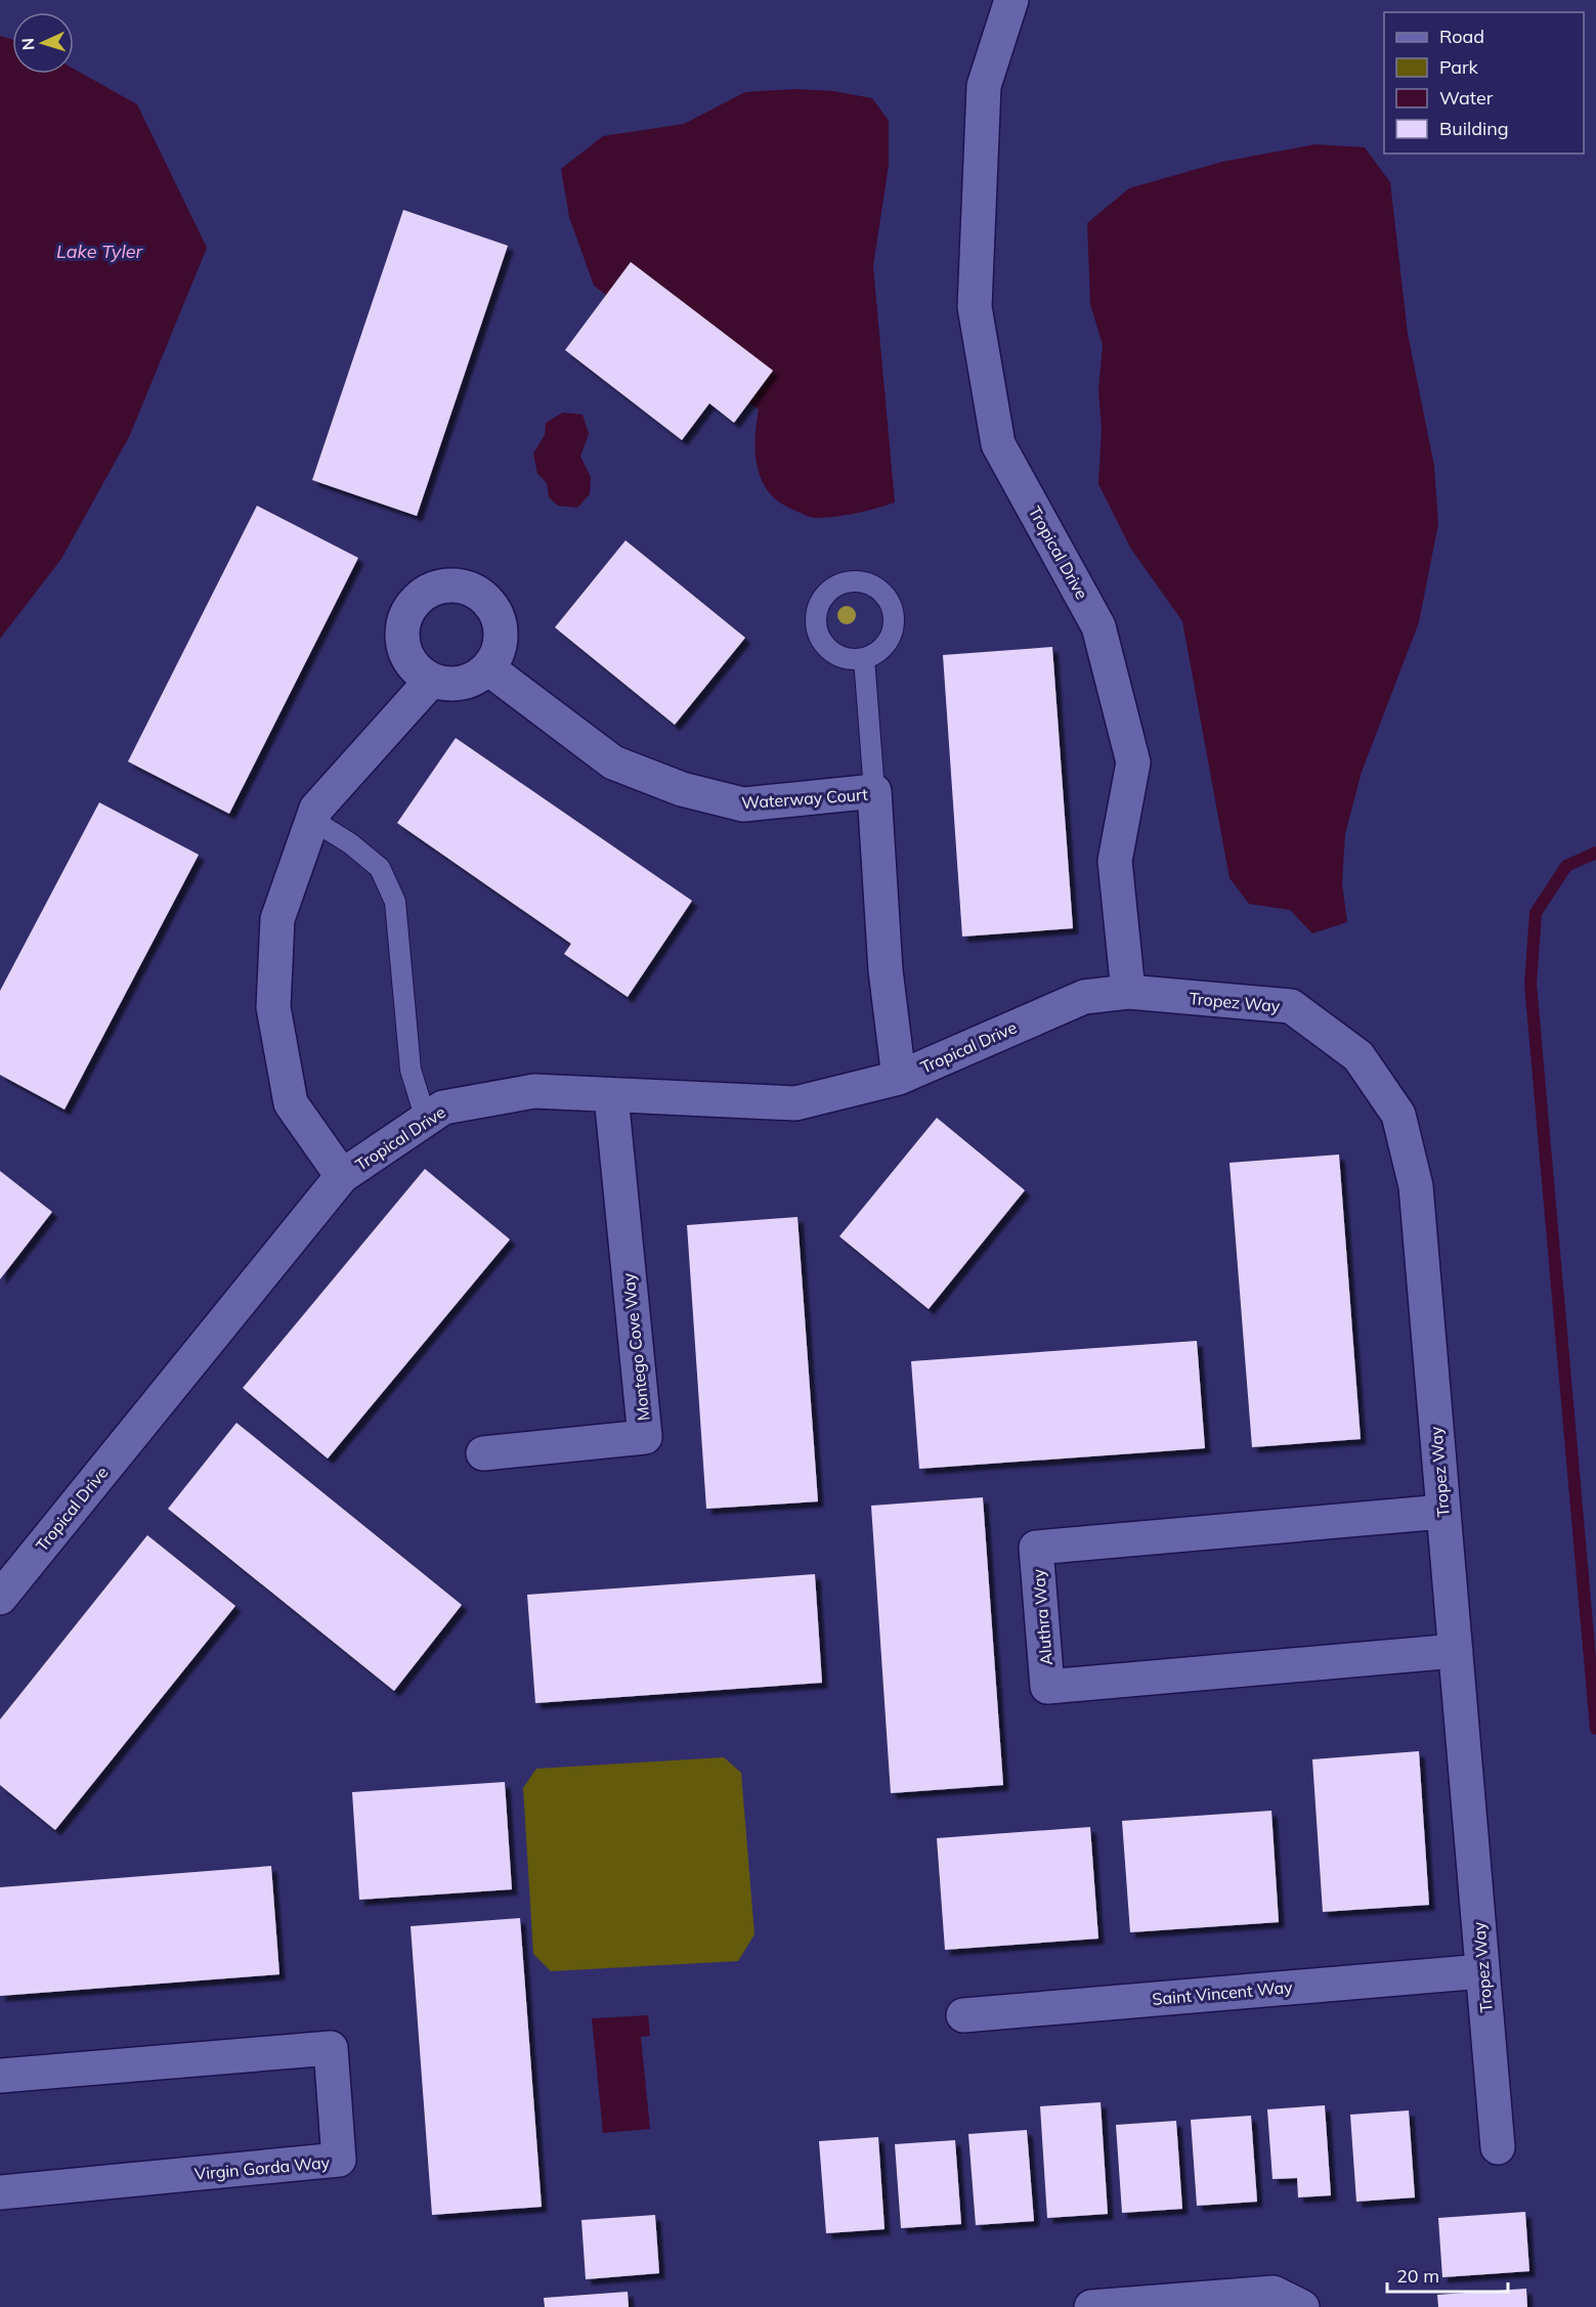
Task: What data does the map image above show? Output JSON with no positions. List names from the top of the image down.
{
  "streets": {
    "street": [
      "Tropical Drive",
      "Waterway Court",
      "Tropez Way",
      "Montego Cove Way",
      "Aluthra Way",
      "Saint Vincent Way",
      "Virgin Gorda Way"
    ]
  },
  "crossings": [
    ["Tropical Drive", "Waterway Court"],
    ["Tropical Drive", "Tropez Way"],
    ["Tropical Drive", "Montego Cove Way"],
    ["Tropez Way", "Aluthra Way"],
    ["Tropez Way", "Saint Vincent Way"]
  ],
  "water": ["Lake Tyler"],
  "legend": [
    "Road",
    "Park",
    "Water",
    "Building"
  ],
  "scale_bar": "20 m",
  "north": "left"
}
